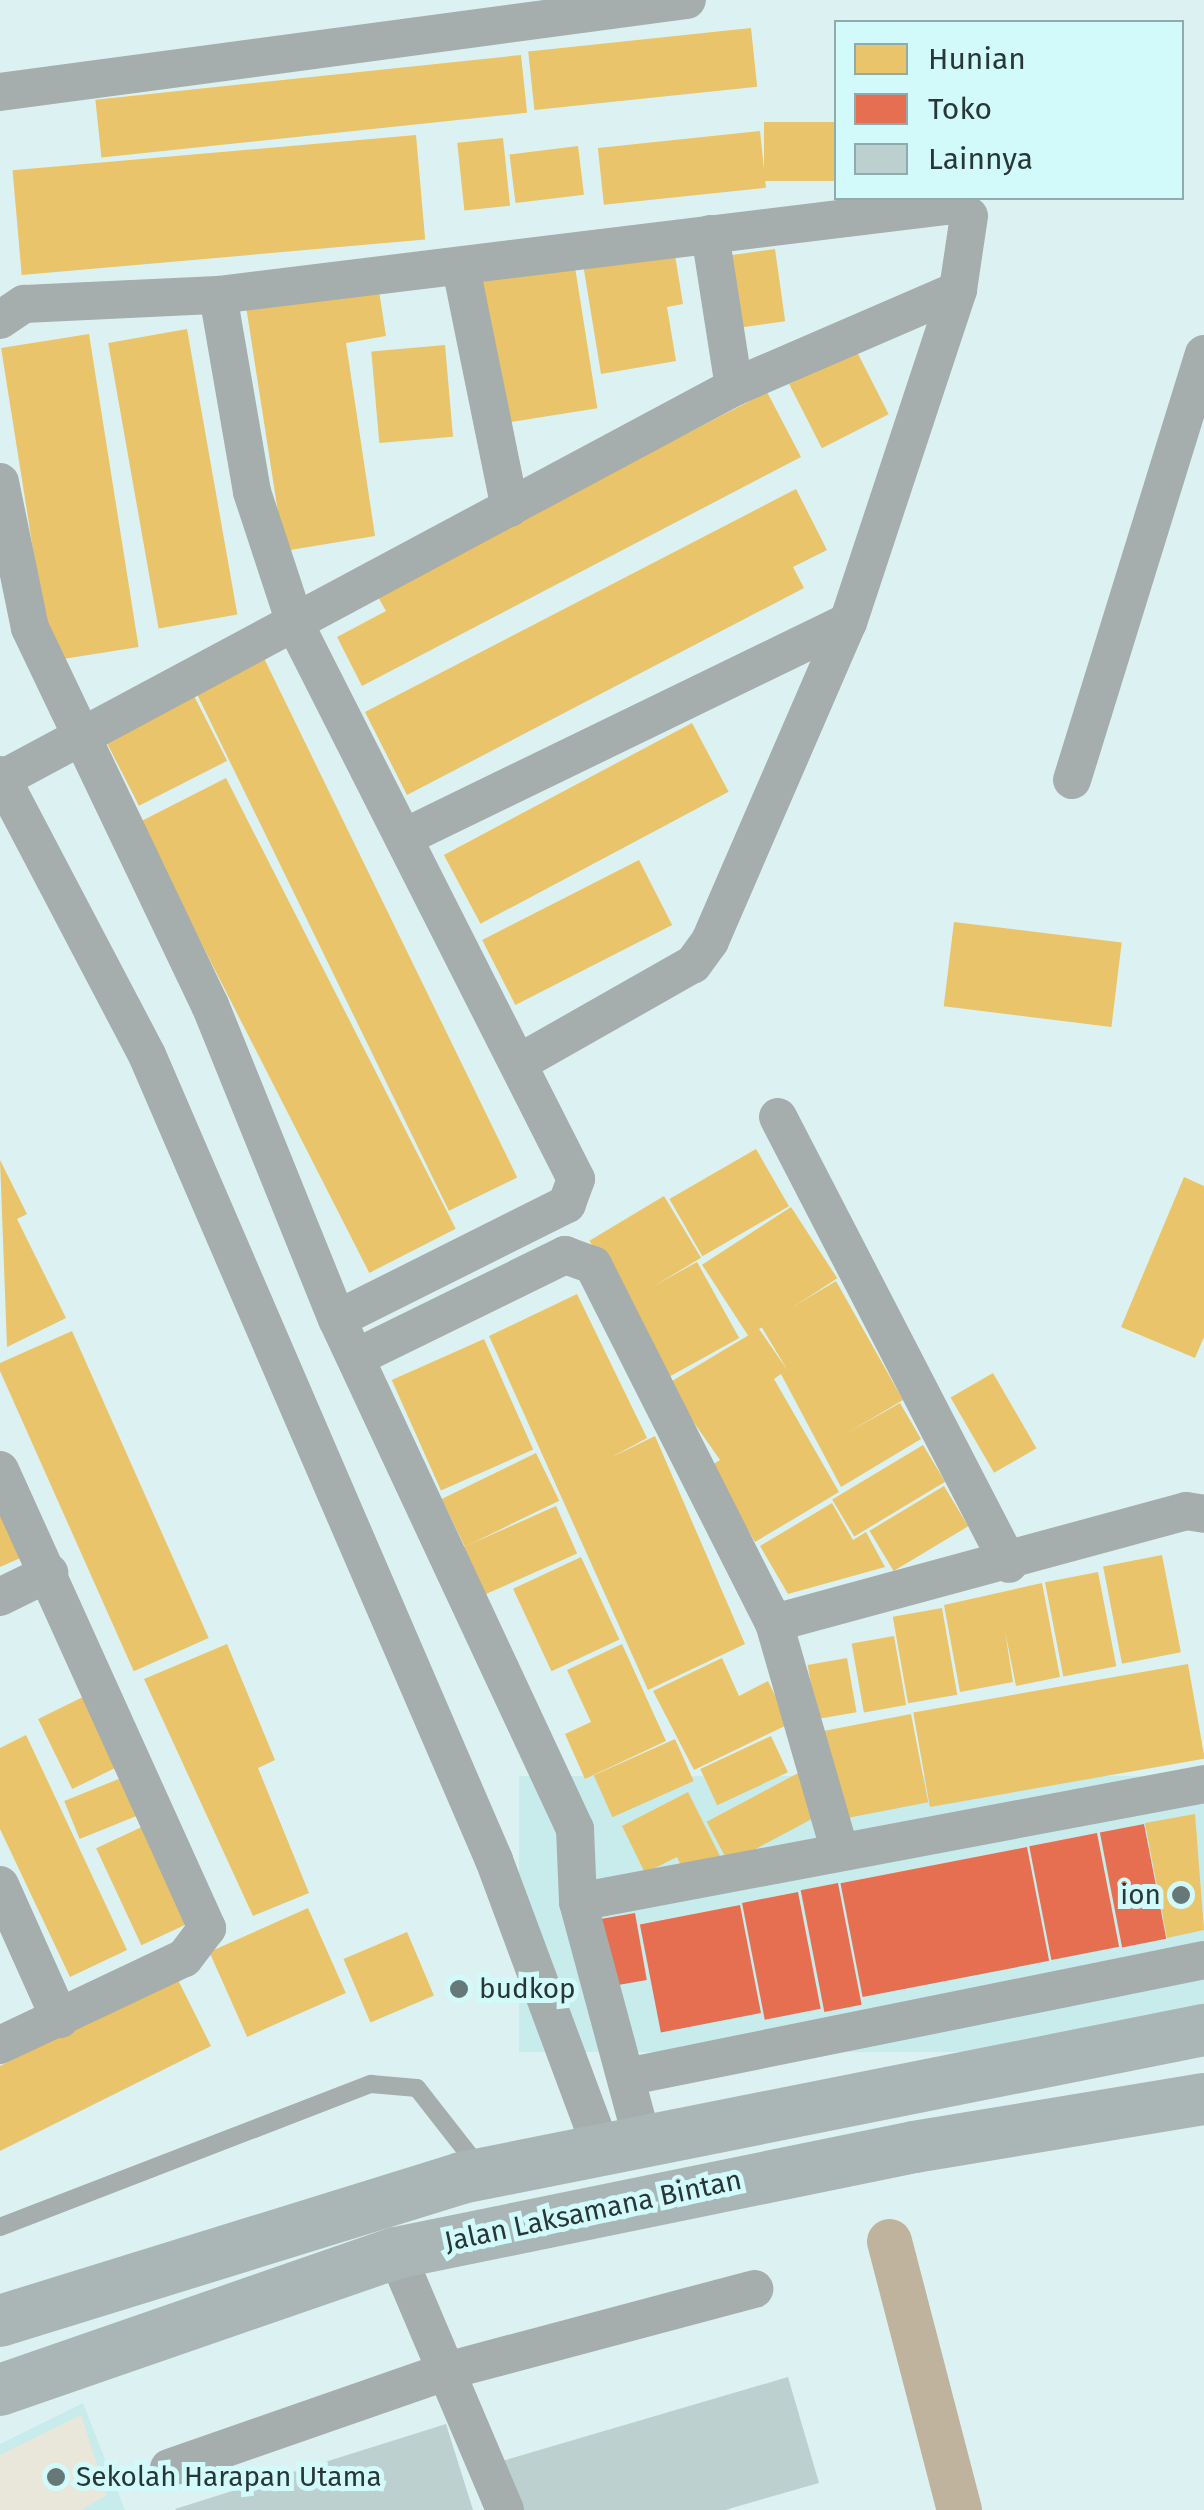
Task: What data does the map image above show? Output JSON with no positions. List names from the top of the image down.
{
  "streets": {
    "main road": ["Jalan Laksamana Bintan"]
  },
  "places": ["ion", "budkop", "Sekolah Harapan Utama"],
  "legend": ["Hunian", "Toko", "Lainnya"]
}
